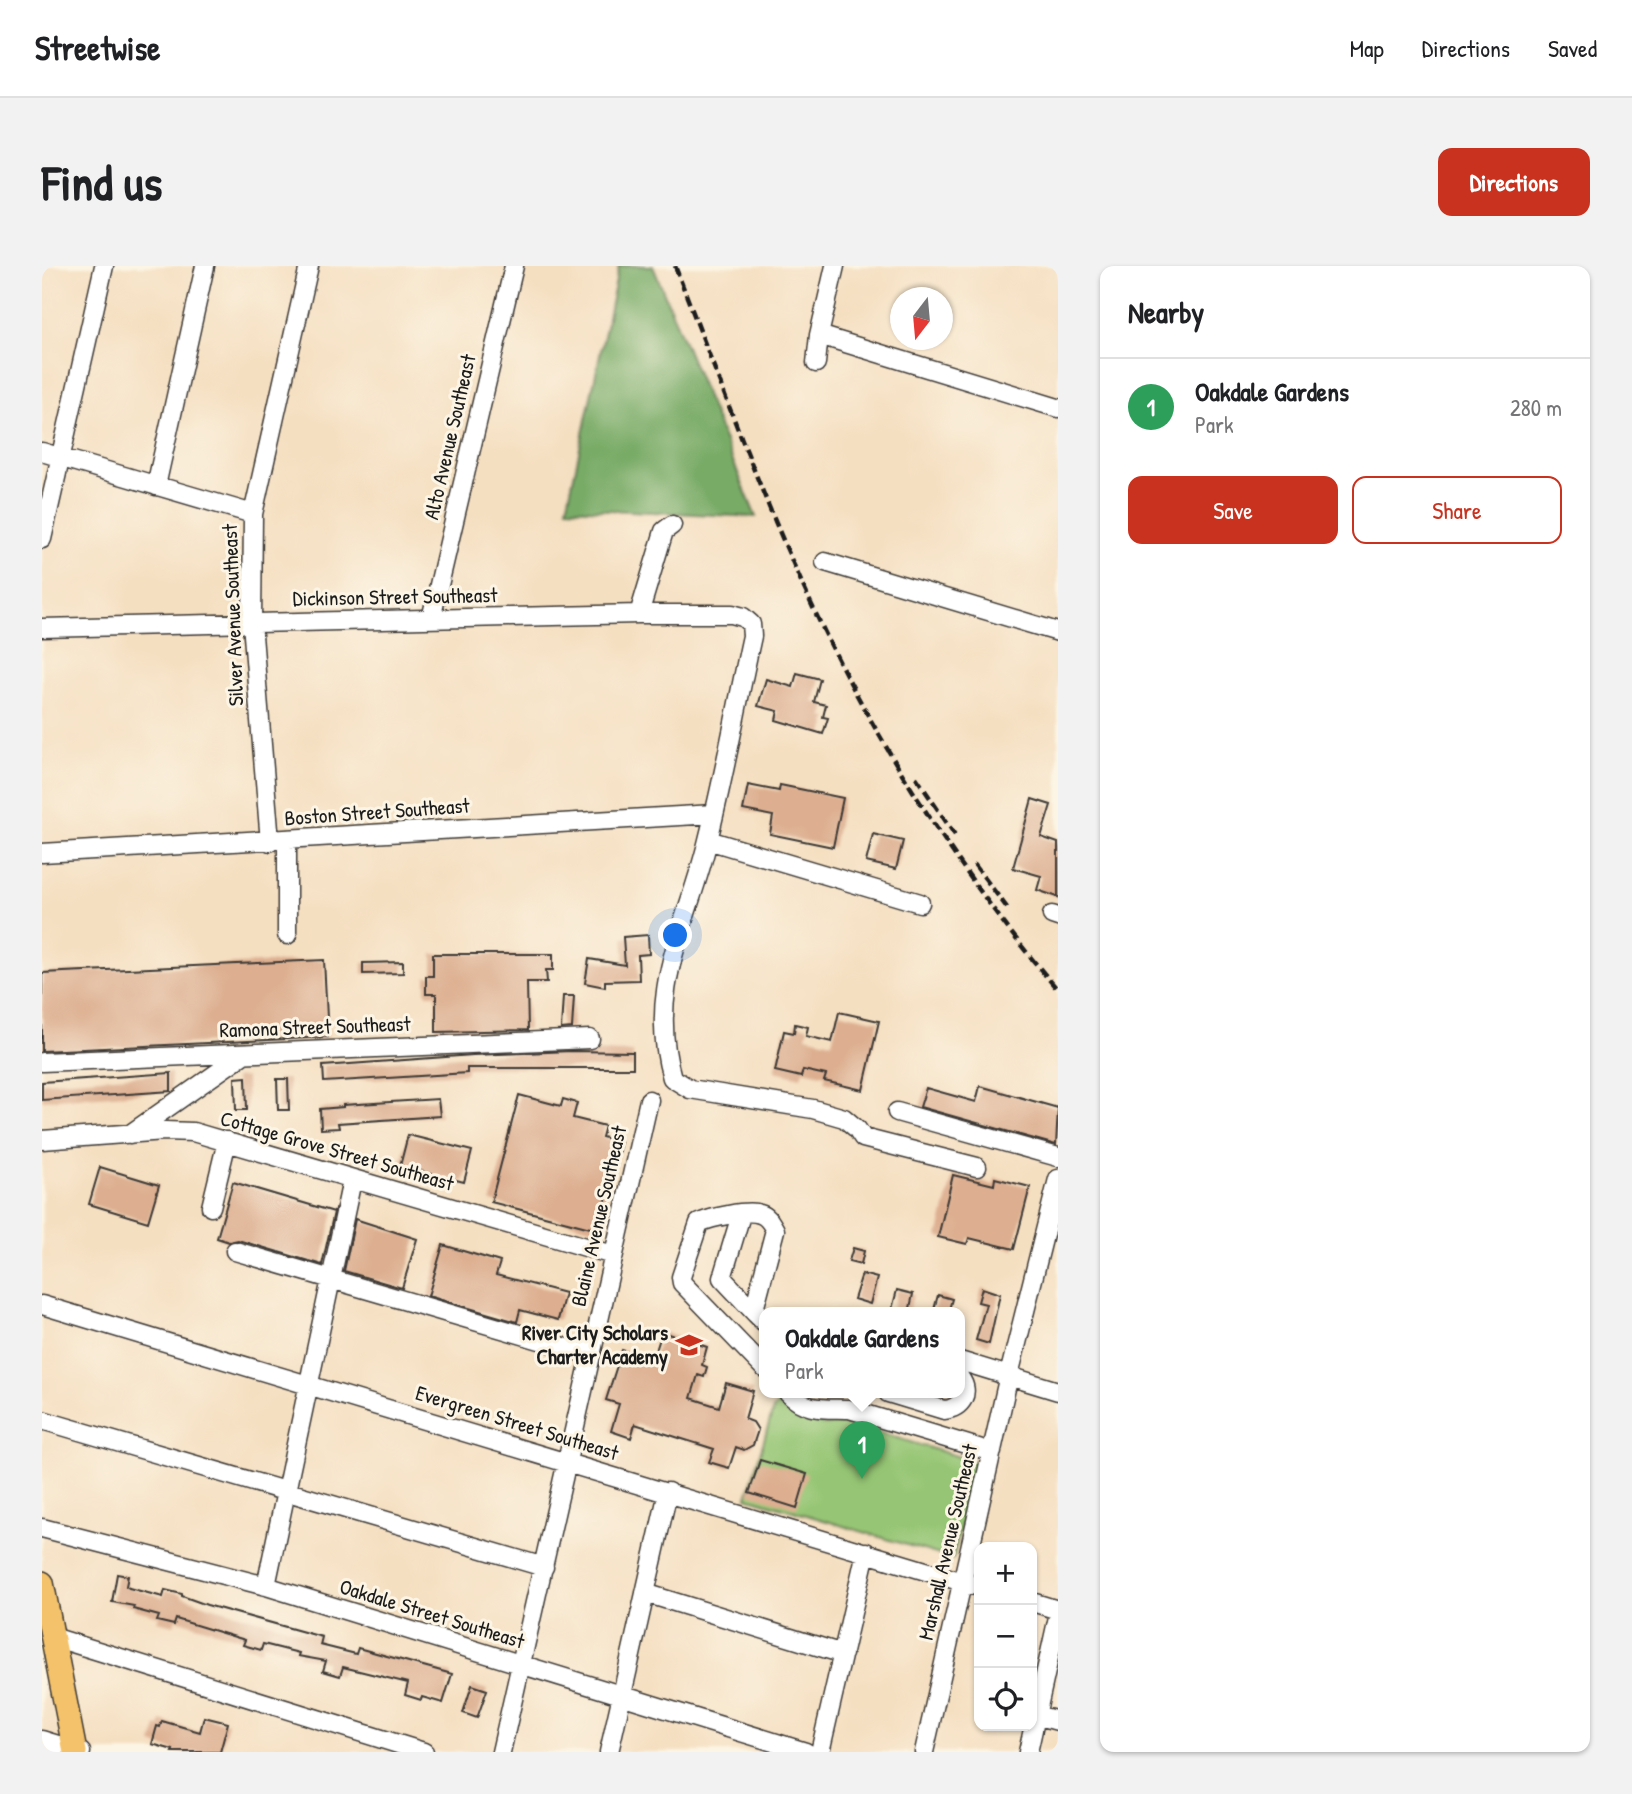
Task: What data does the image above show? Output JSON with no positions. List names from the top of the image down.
{
  "streets": {
    "street": [
      "Alto Avenue Southeast",
      "Dickinson Street Southeast",
      "Silver Avenue Southeast",
      "Boston Street Southeast",
      "Ramona Street Southeast",
      "Cottage Grove Street Southeast",
      "Blaine Avenue Southeast",
      "Evergreen Street Southeast",
      "Marshall Avenue Southeast",
      "Oakdale Street Southeast"
    ]
  },
  "crossings": [
    ["Alto Avenue Southeast", "Dickinson Street Southeast"],
    ["Dickinson Street Southeast", "Silver Avenue Southeast"],
    ["Dickinson Street Southeast", "Boston Street Southeast"],
    ["Silver Avenue Southeast", "Boston Street Southeast"],
    ["Cottage Grove Street Southeast", "Blaine Avenue Southeast"],
    ["Blaine Avenue Southeast", "Evergreen Street Southeast"],
    ["Blaine Avenue Southeast", "Oakdale Street Southeast"],
    ["Evergreen Street Southeast", "Marshall Avenue Southeast"]
  ],
  "places": {
    "school or university": ["River City Scholars Charter Academy"]
  },
  "north": "bottom",
  "page": {
    "header": "Streetwise",
    "nav": ["Map", "Directions", "Saved"],
    "buttons": [
      "Directions",
      ["Save", "Share"]
    ],
    "title": "Find us",
    "heading": "Nearby",
    "list": [
      {
        "mark": "1",
        "name": "Oakdale Gardens",
        "note": "Park",
        "value": "280 m"
      }
    ],
    "popup": ["Oakdale Gardens", "Park"],
    "pins": "1",
    "map_buttons": ["+", "−"]
  }
}
